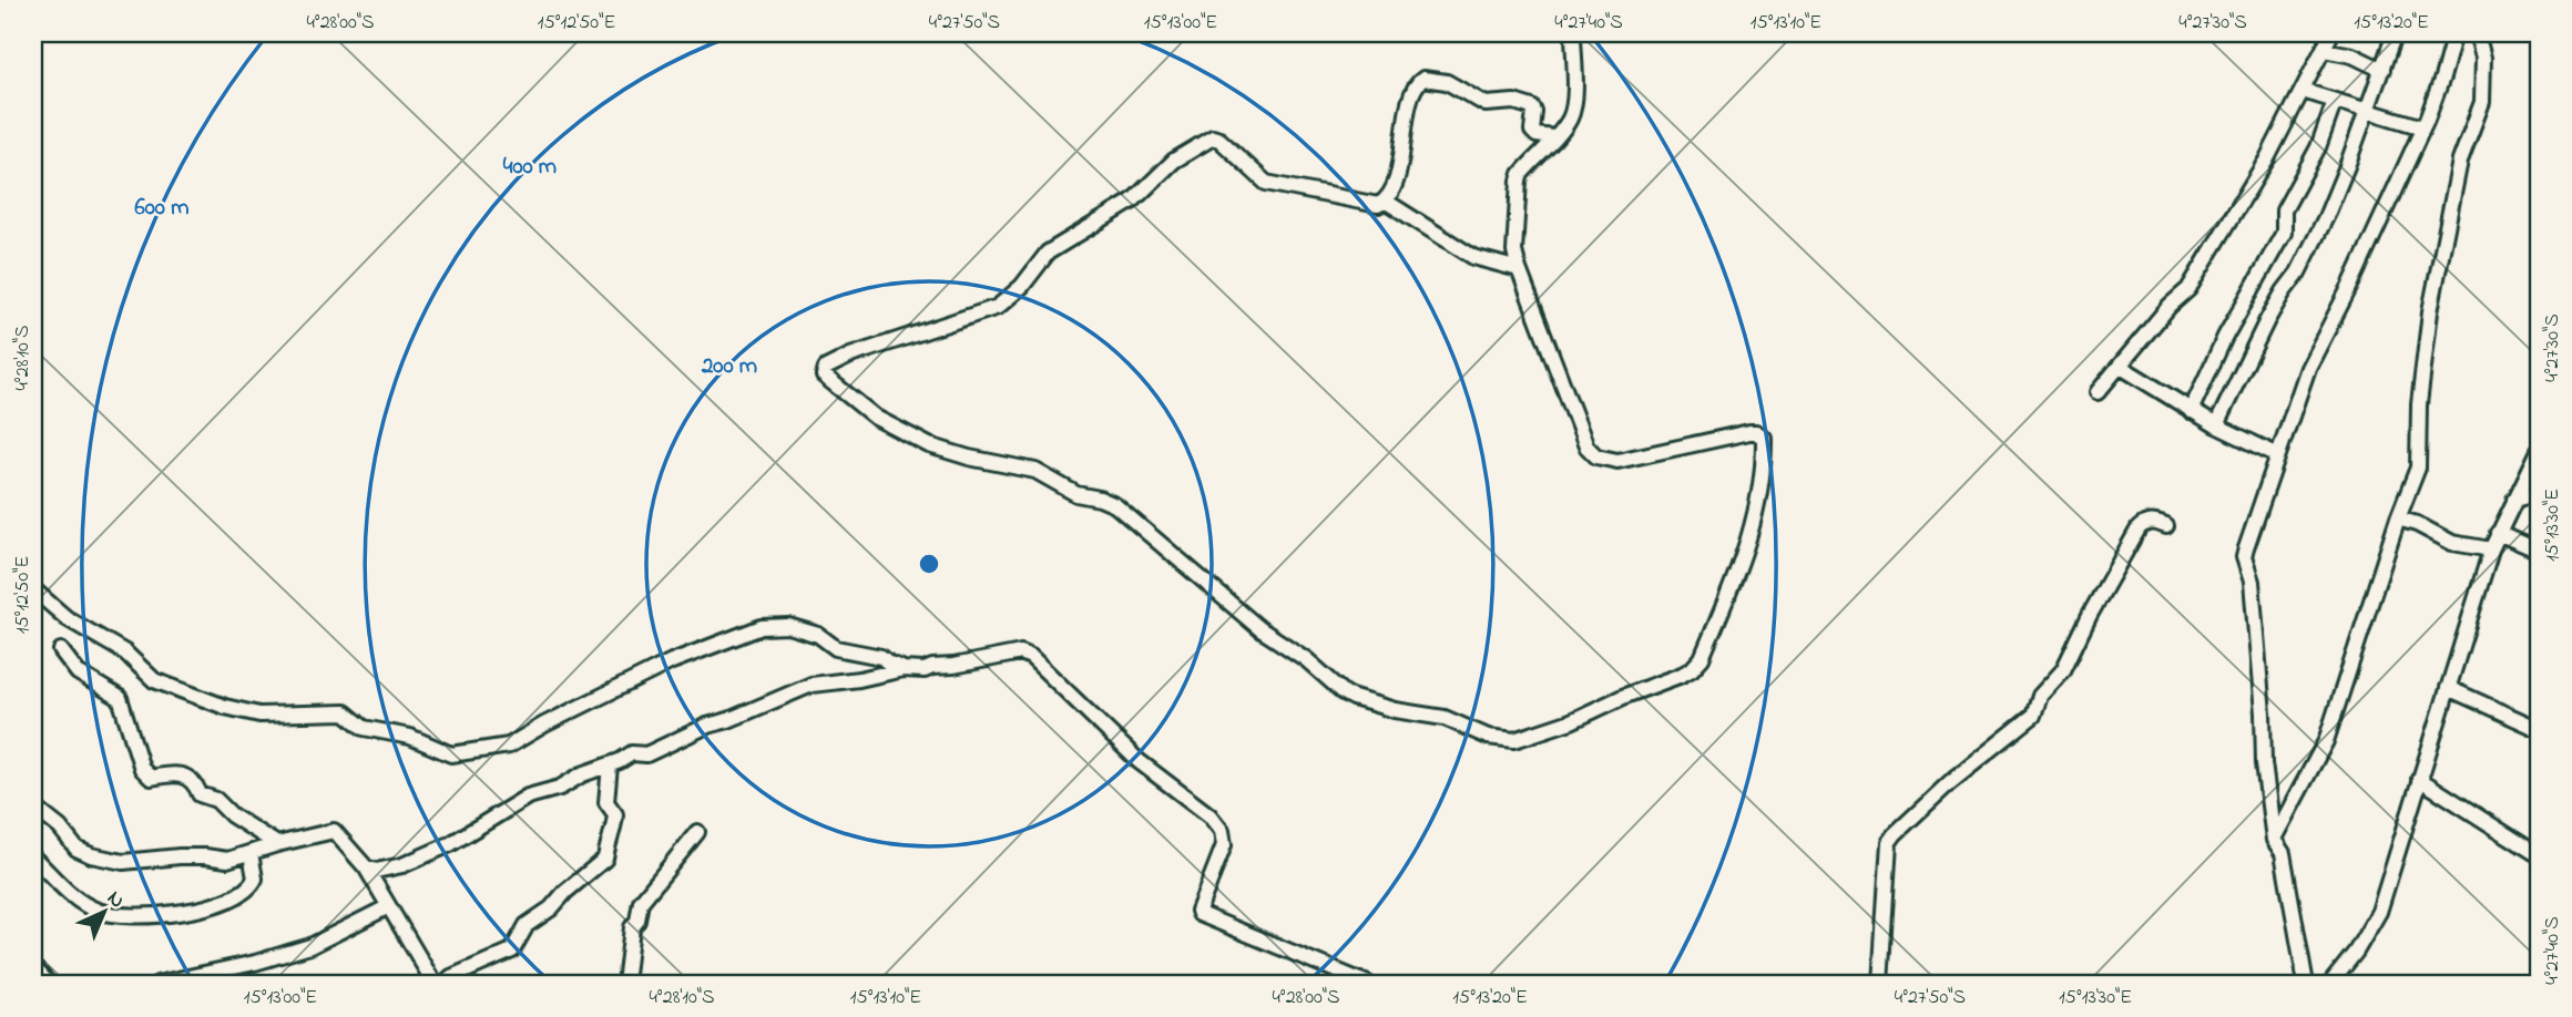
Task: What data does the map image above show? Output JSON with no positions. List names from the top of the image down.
{
  "north": "top right",
  "coordinates": [
    "4°28'00\"S",
    "15°12'50\"E",
    "4°27'50\"S",
    "15°13'00\"E",
    "4°27'40\"S",
    "15°13'10\"E",
    "4°27'30\"S",
    "15°13'20\"E",
    "4°28'10\"S",
    "15°13'30\"E"
  ],
  "rings": ["400 m", "600 m", "200 m"]
}
